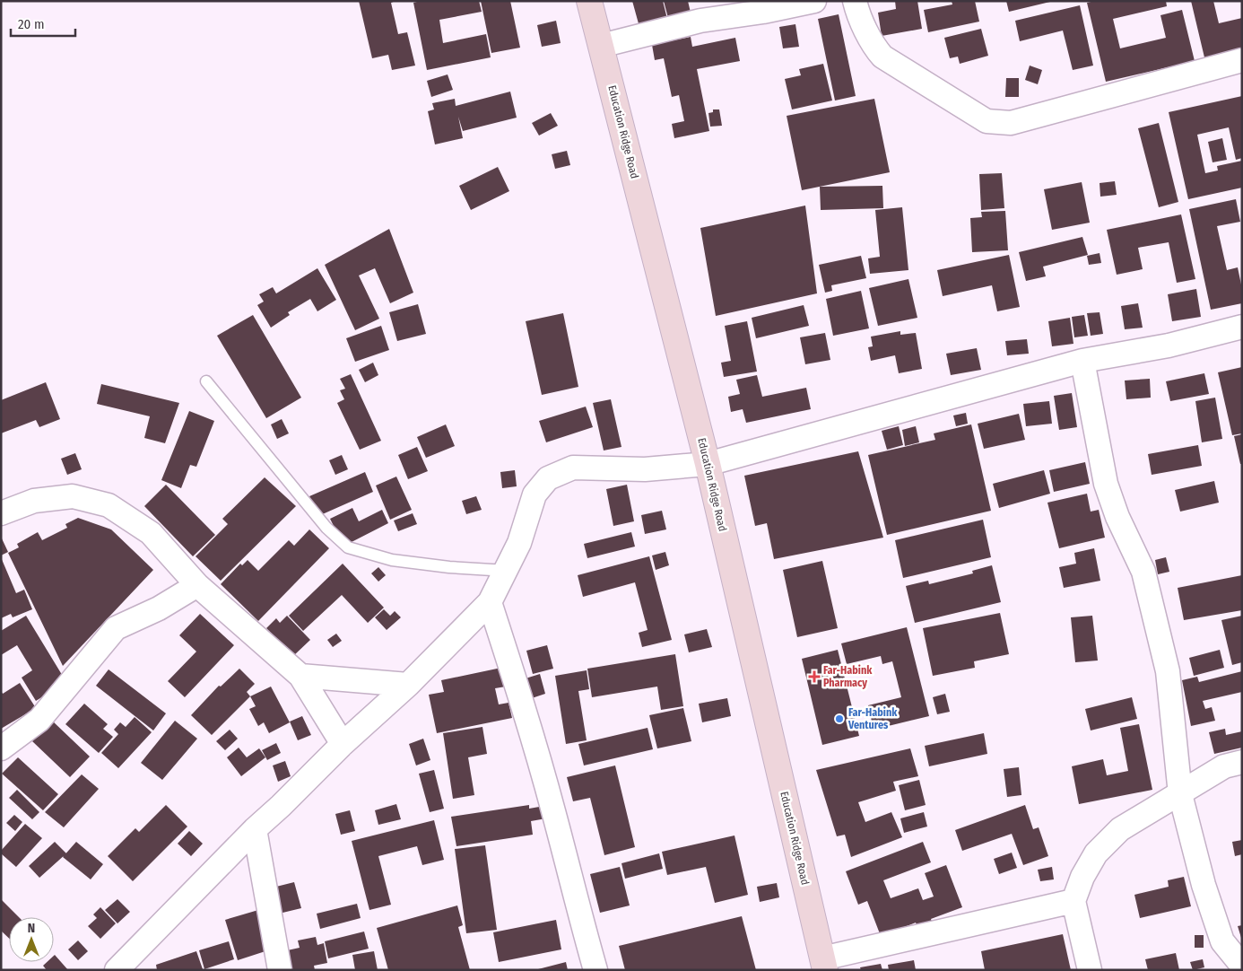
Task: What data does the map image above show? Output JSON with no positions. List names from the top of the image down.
{
  "streets": {
    "main road": ["Education Ridge Road"]
  },
  "places": {
    "health": ["Far-Habink Pharmacy"],
    "other": ["Far-Habink Ventures"]
  },
  "scale_bar": "20 m",
  "north": "top"
}
